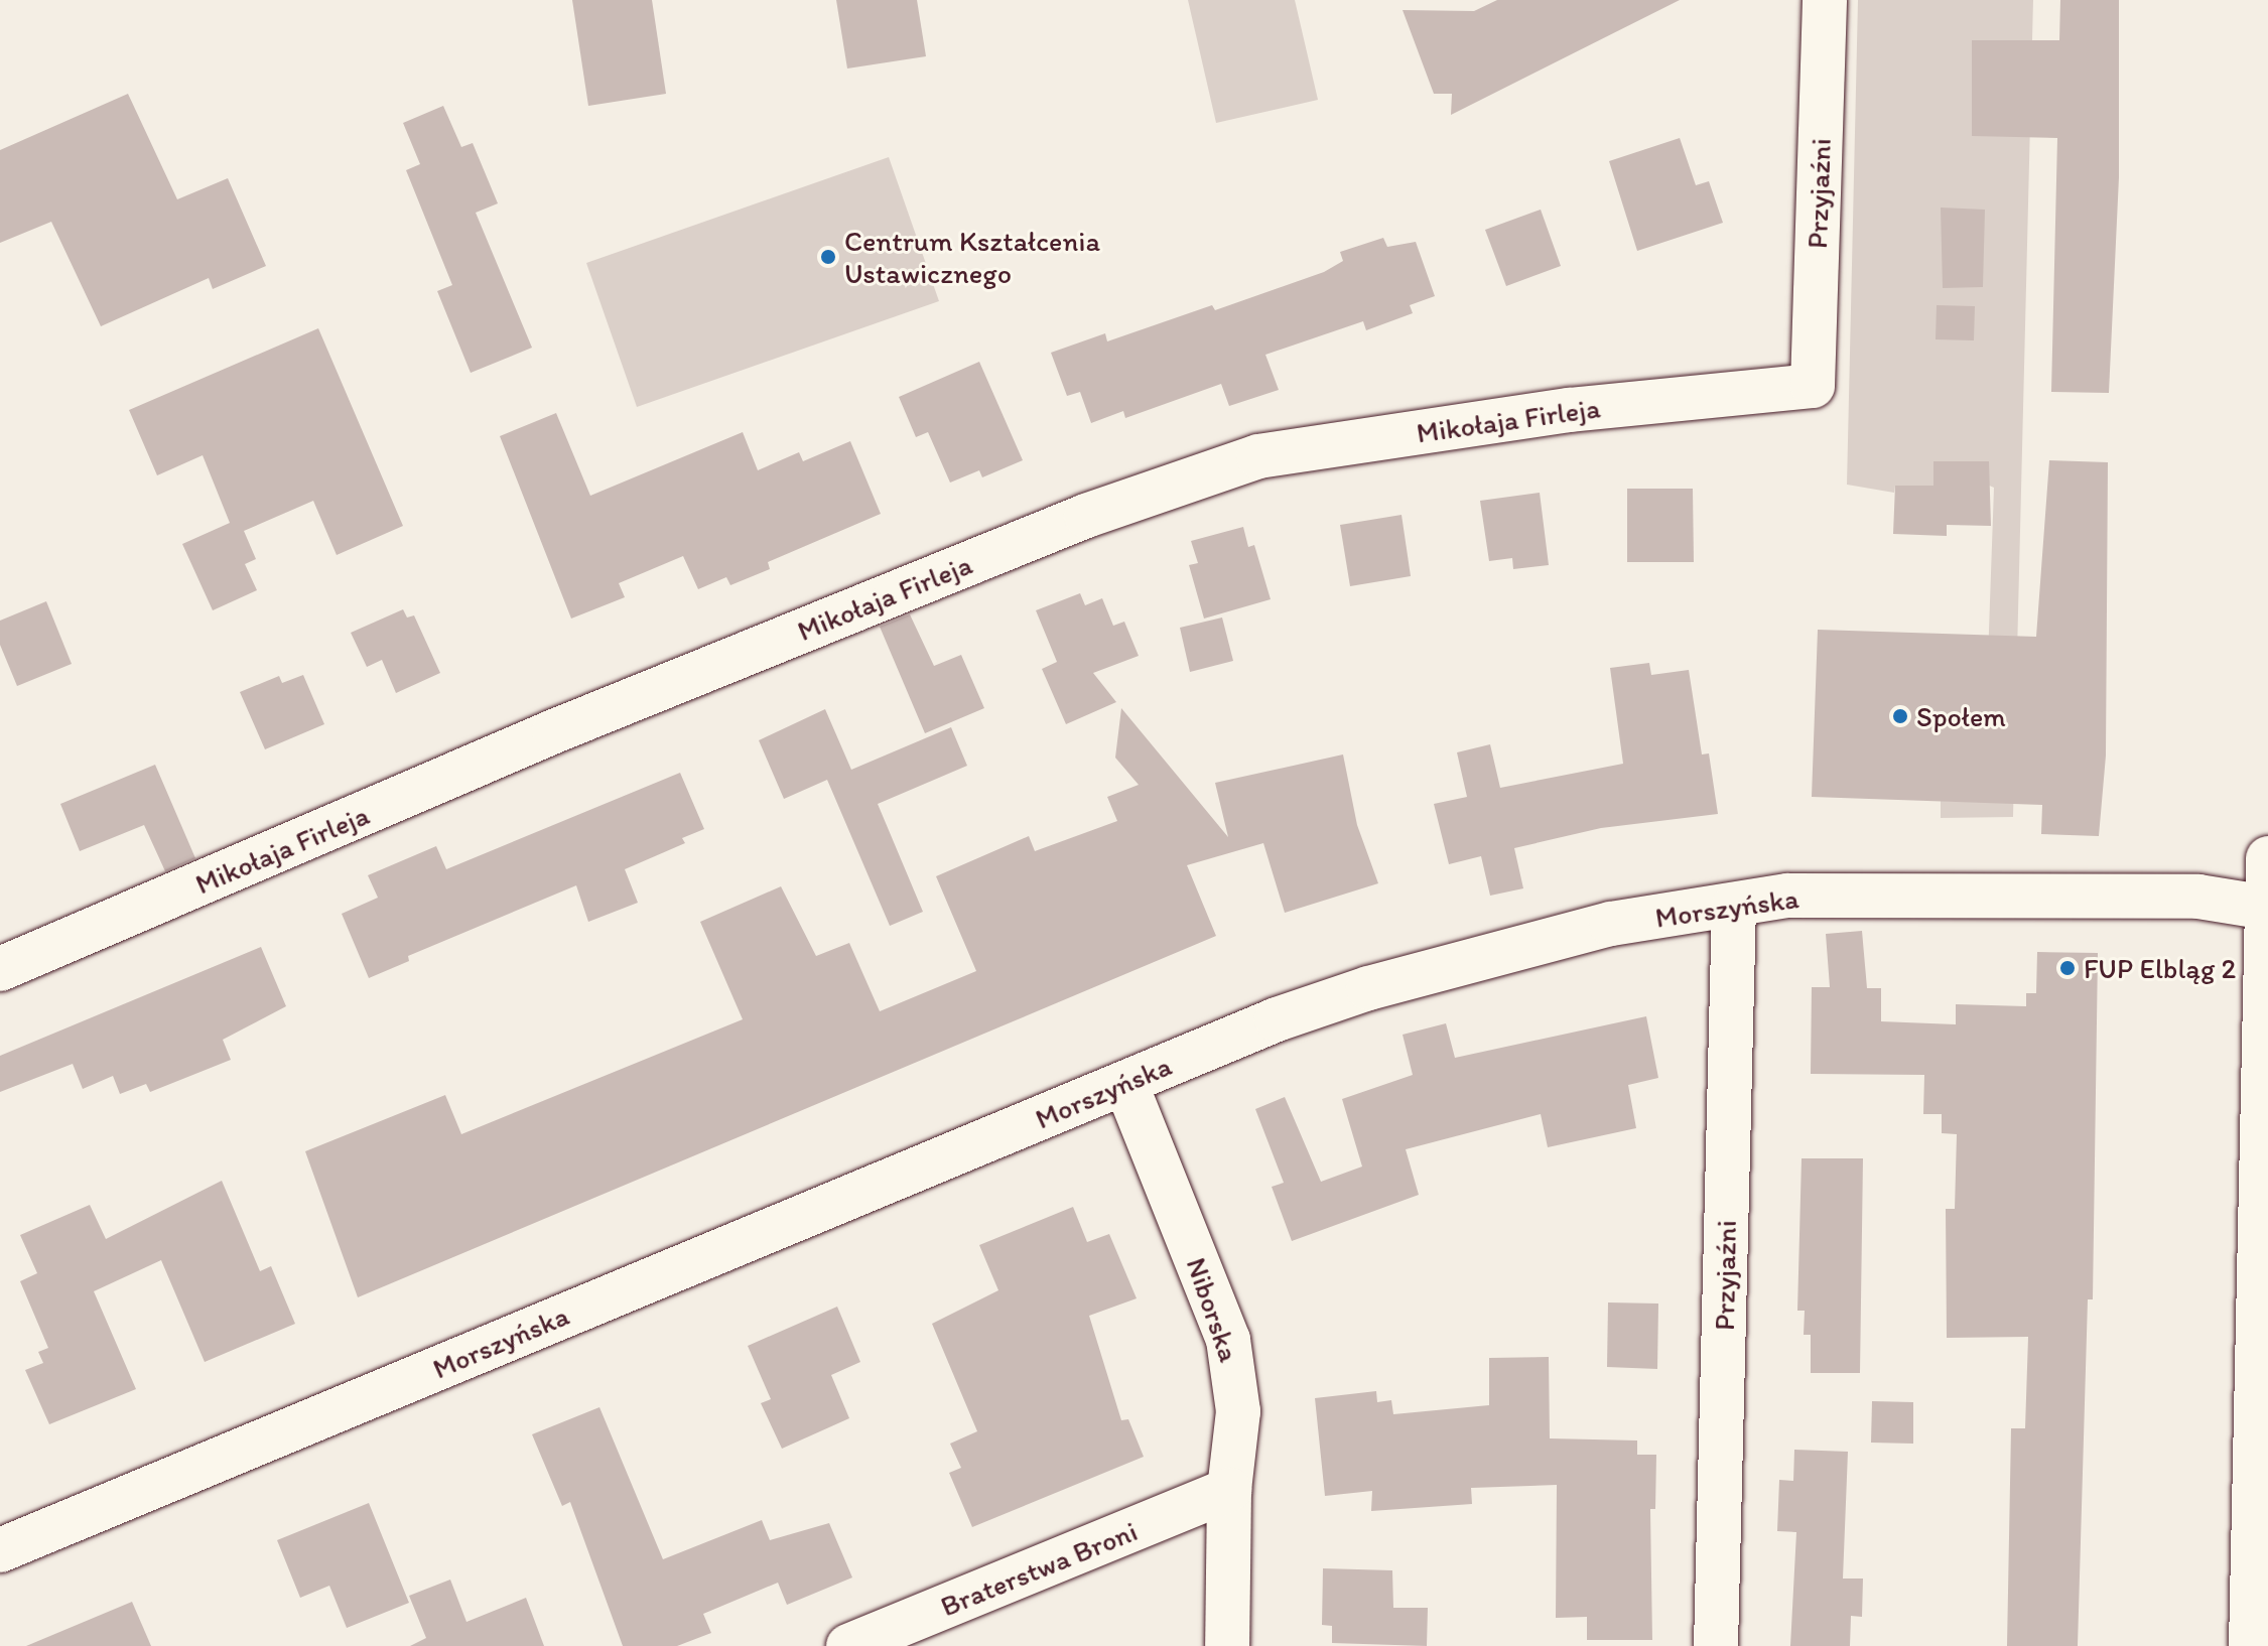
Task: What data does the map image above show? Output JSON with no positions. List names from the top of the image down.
{
  "streets": {
    "street": [
      "Przyjaźni",
      "Mikołaja Firleja",
      "Morszyńska",
      "Niborska",
      "Braterstwa Broni"
    ]
  },
  "crossings": [
    ["Przyjaźni", "Mikołaja Firleja"],
    ["Przyjaźni", "Morszyńska"],
    ["Morszyńska", "Niborska"],
    ["Niborska", "Braterstwa Broni"]
  ],
  "places": ["Centrum Kształcenia Ustawicznego", "Społem", "FUP Elbląg 2"]
}
